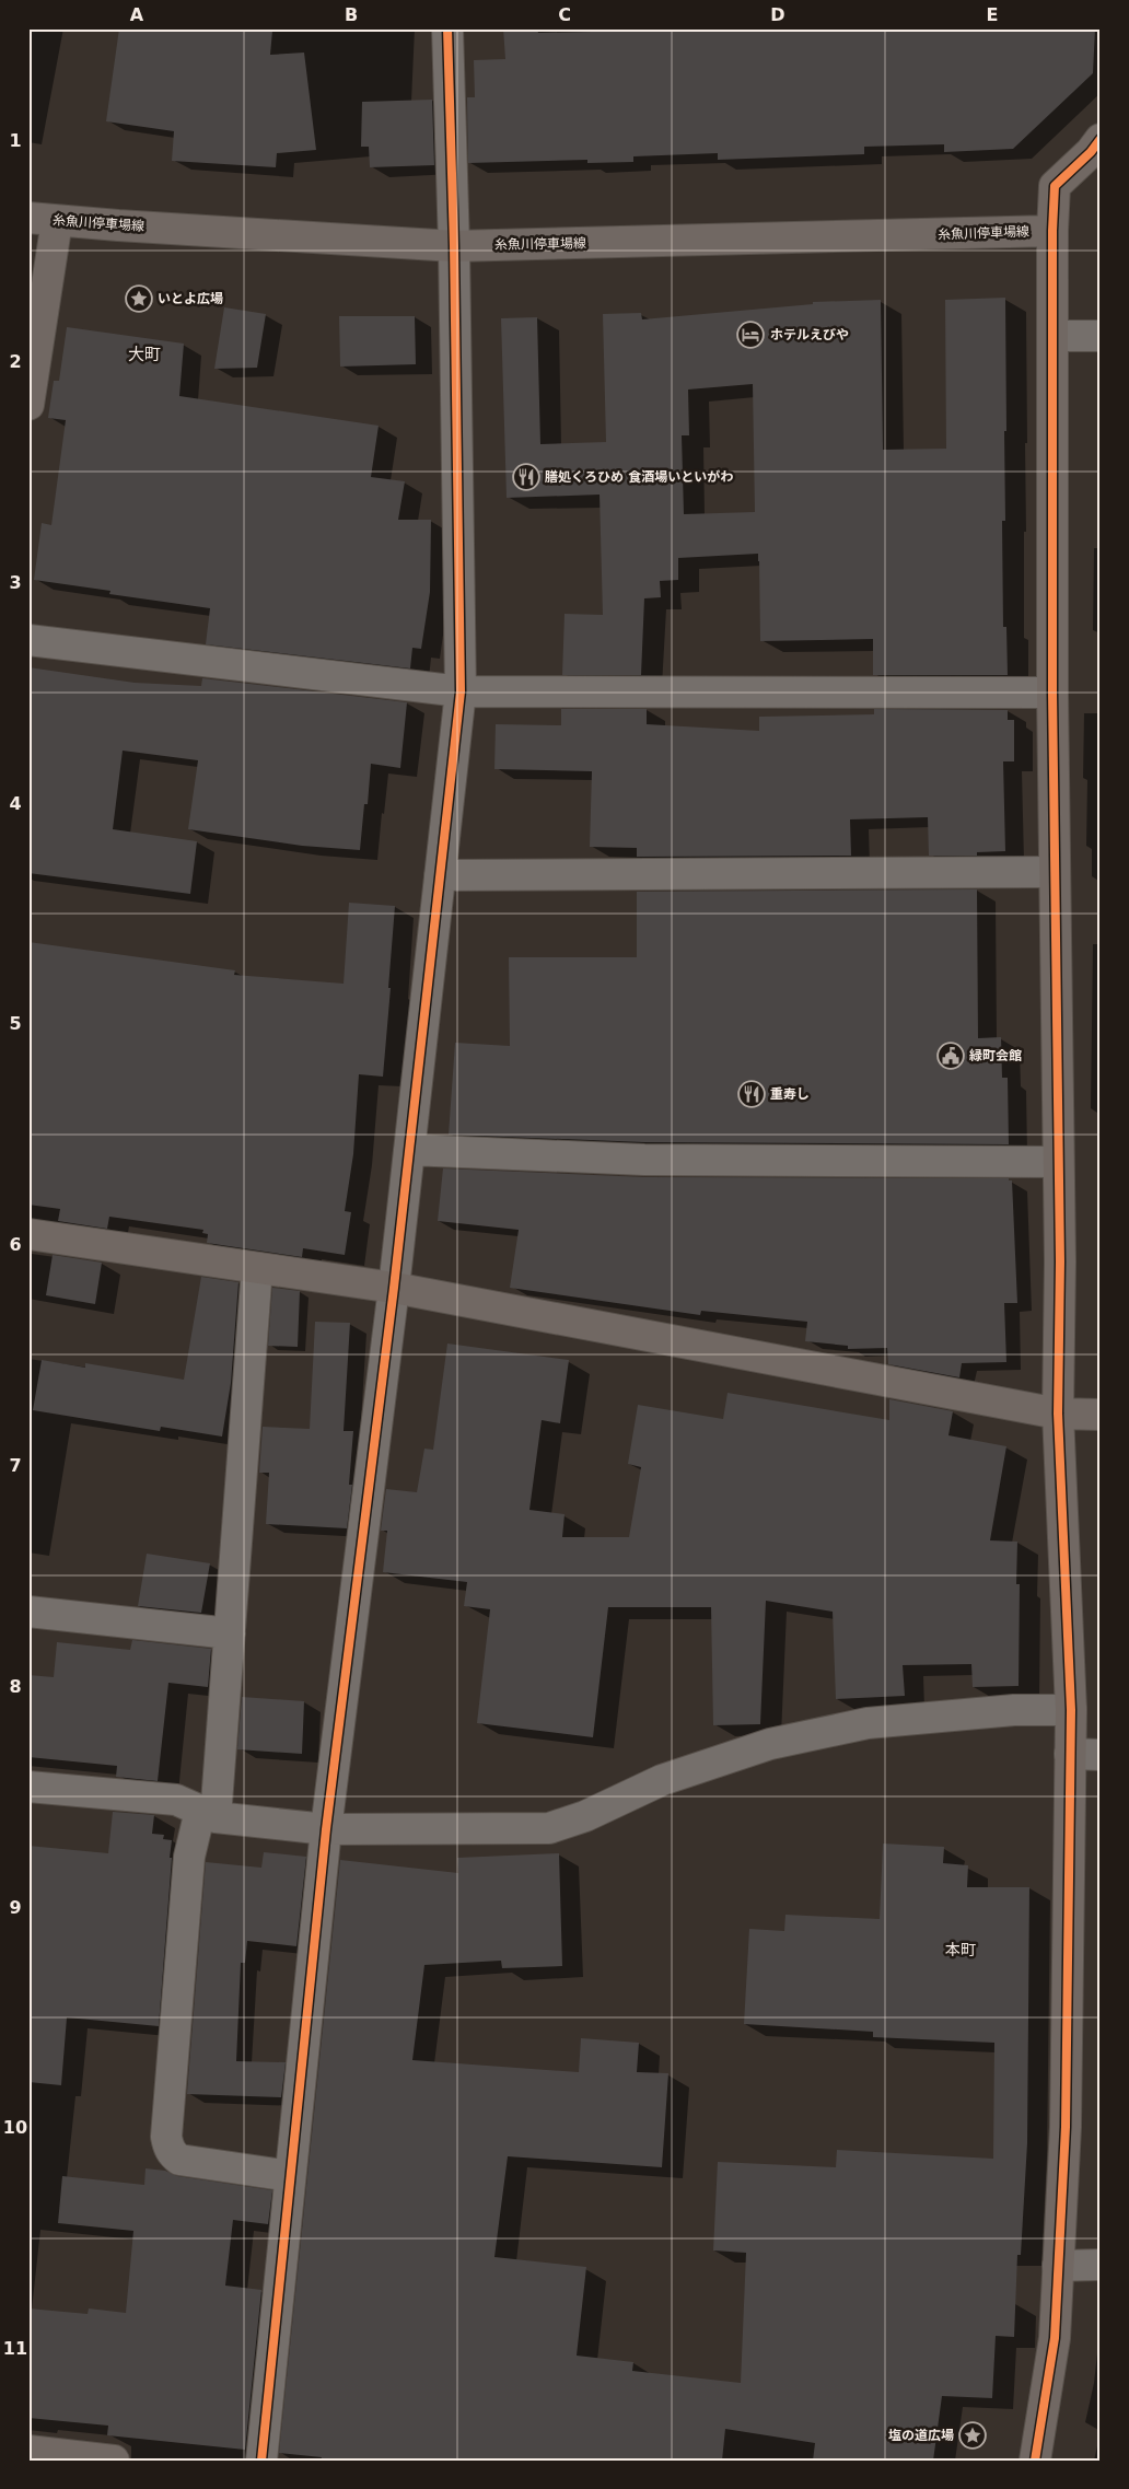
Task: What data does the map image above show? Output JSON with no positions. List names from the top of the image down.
{
  "streets": {
    "street": ["糸魚川停車場線"]
  },
  "districts": ["大町", "本町"],
  "places": {
    "place": ["いとよ広場", "塩の道広場"],
    "hotel": ["ホテルえびや"],
    "restaurant": ["膳処くろひめ 食酒場いといがわ", "重寿し"],
    "public building": ["緑町会館"]
  },
  "grid": {
    "columns": [
      "A",
      "B",
      "C",
      "D",
      "E"
    ],
    "rows": [
      "1",
      "2",
      "3",
      "4",
      "5",
      "6",
      "7",
      "8",
      "9",
      "10",
      "11"
    ]
  }
}
